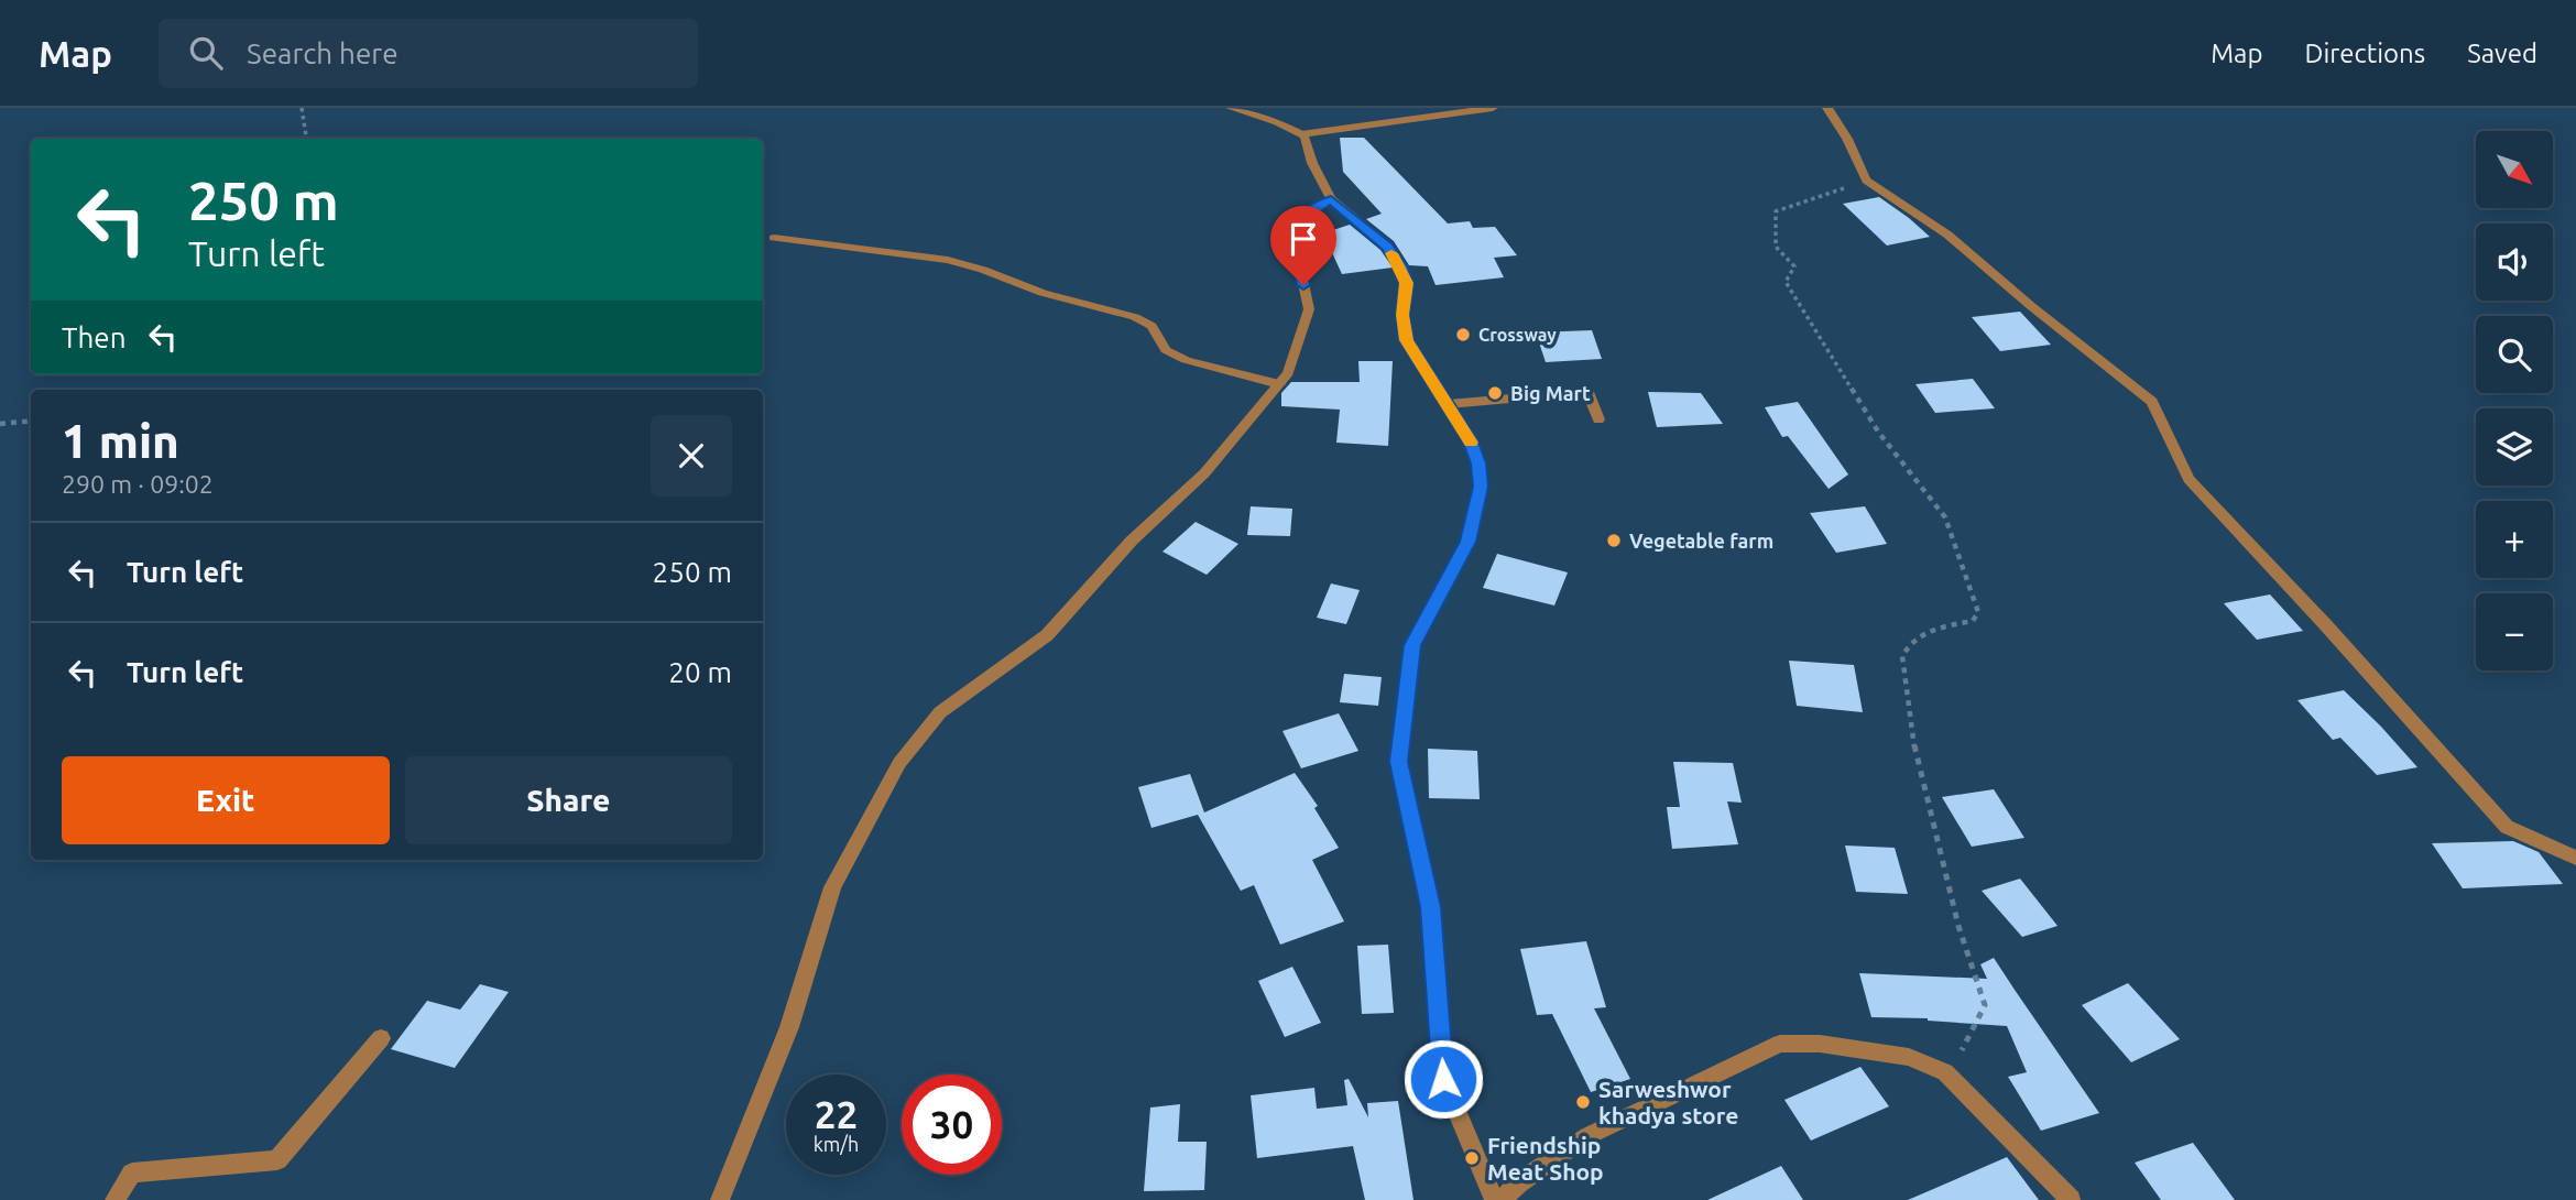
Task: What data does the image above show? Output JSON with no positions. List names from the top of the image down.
{
  "places": [
    "Crossway",
    "Big Mart",
    "Vegetable farm",
    "Sarweshwor khadya store",
    "Friendship Meat Shop"
  ],
  "north": "bottom right",
  "page": {
    "header": "Map",
    "search": "Search here",
    "nav": ["Map", "Directions", "Saved"],
    "map_buttons": ["+", "−"],
    "turn": ["250 m", "Turn left"],
    "then": "Then",
    "heading": ["1 min", "290 m · 09:02"],
    "list": [
      {
        "name": "Turn left",
        "value": "250 m"
      },
      {
        "name": "Turn left",
        "value": "20 m"
      }
    ],
    "buttons": ["Exit", "Share"],
    "speed": "22 km/h",
    "limit": "30"
  }
}
